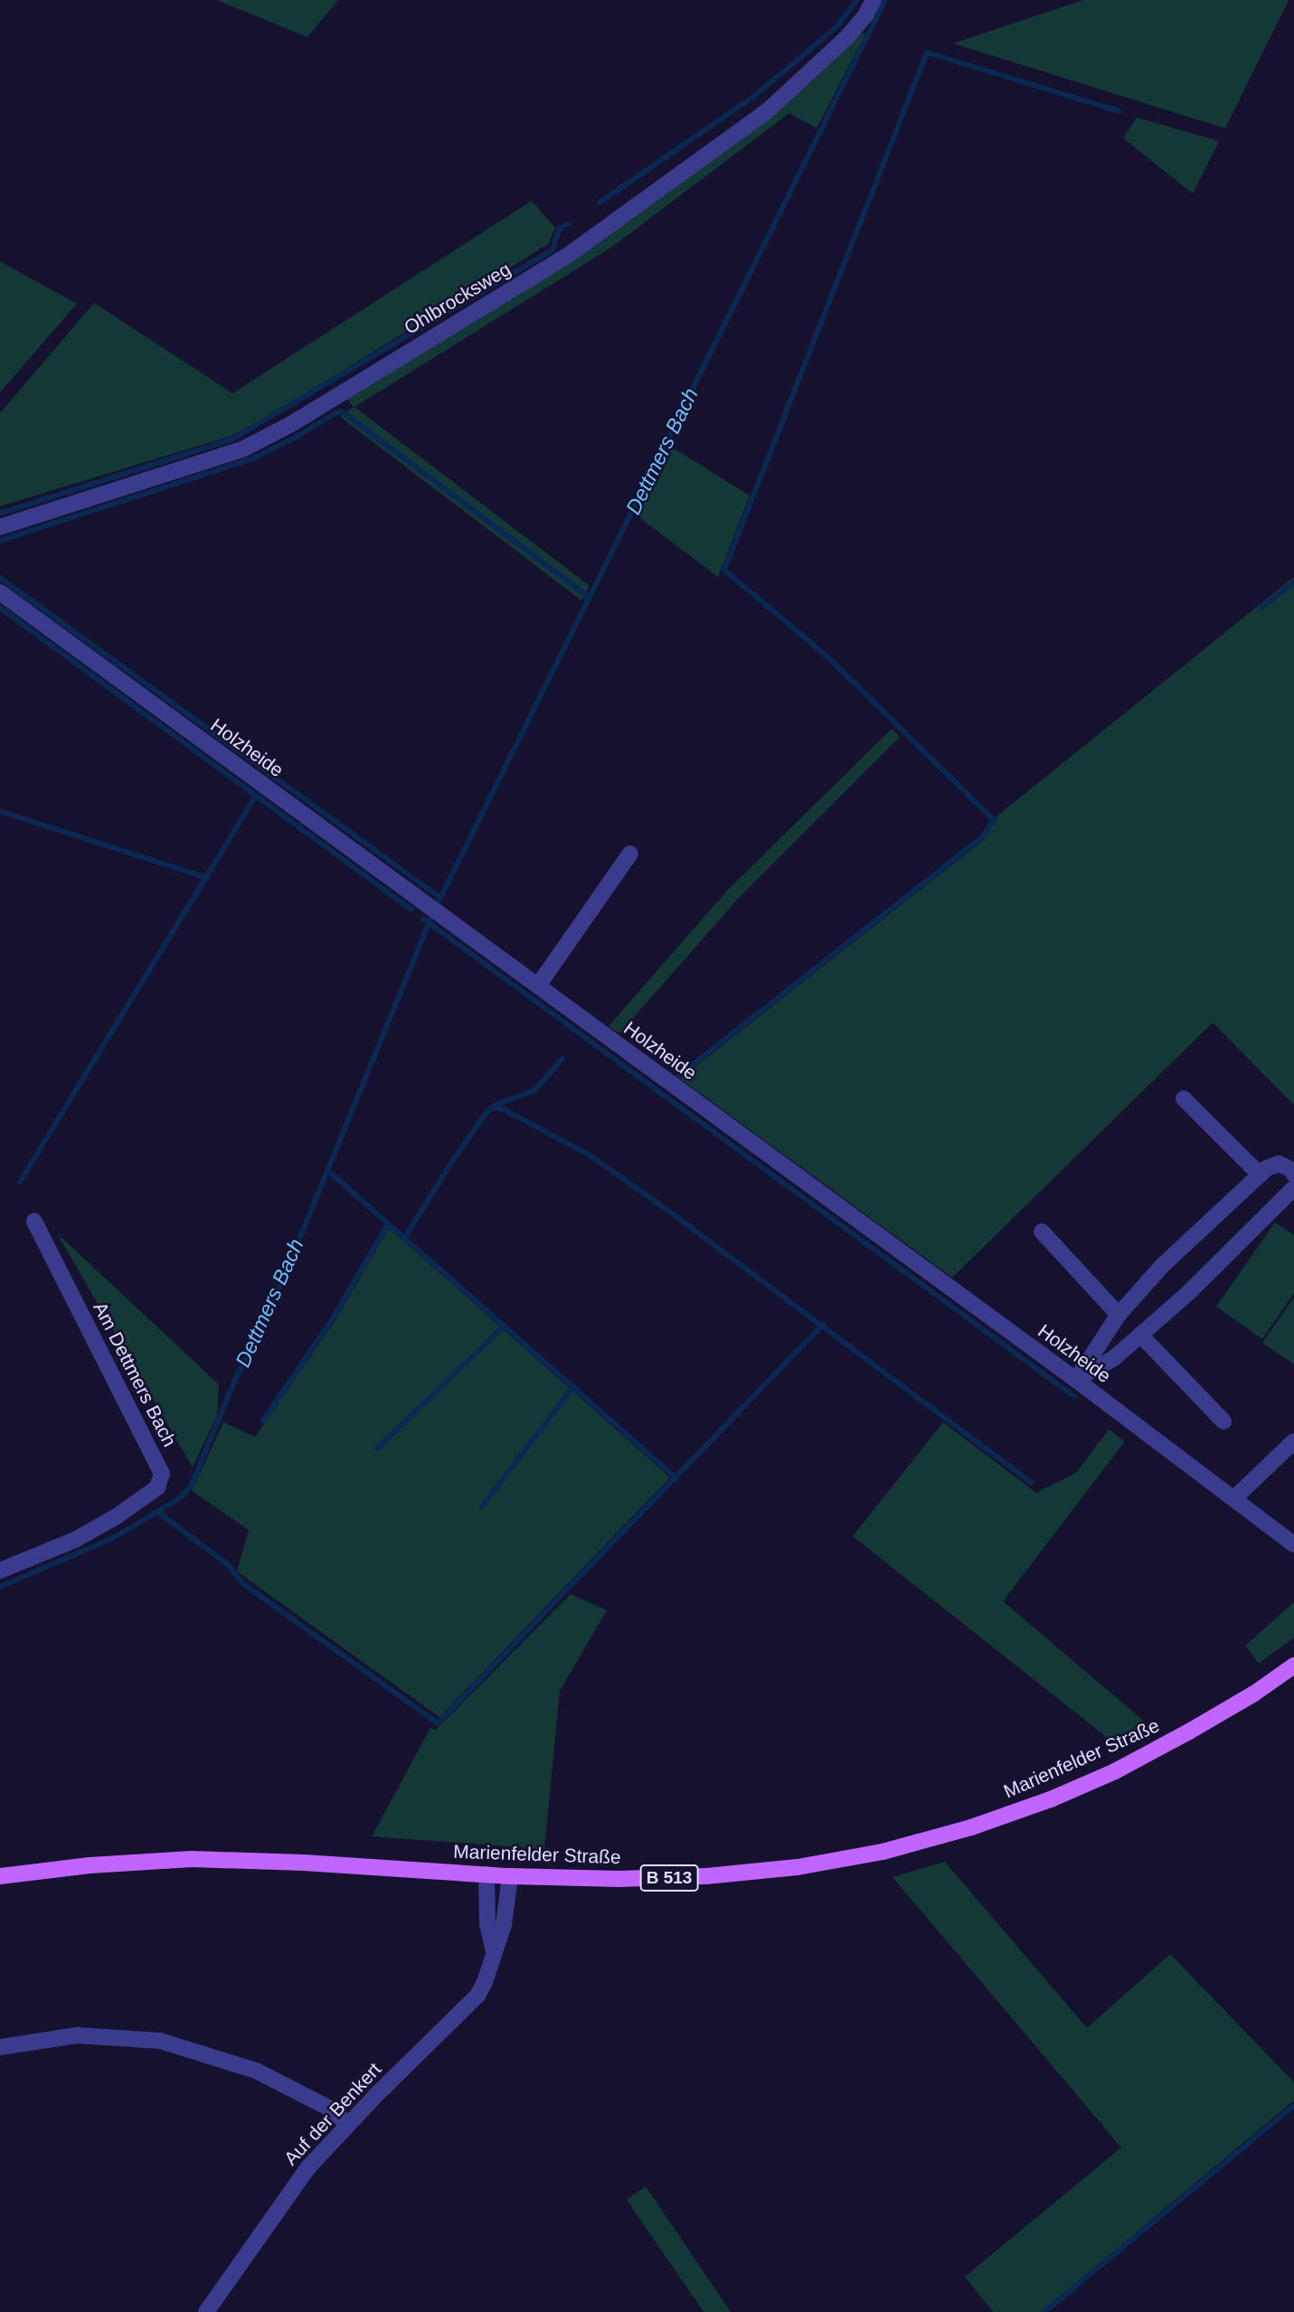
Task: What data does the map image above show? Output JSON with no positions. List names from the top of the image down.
{
  "streets": {
    "main road": ["Marienfelder Straße", "B 513"],
    "street": [
      "Ohlbrocksweg",
      "Holzheide",
      "Am Dettmers Bach",
      "Auf der Benkert"
    ]
  },
  "crossings": [
    ["Marienfelder Straße", "Auf der Benkert"]
  ],
  "water": ["Dettmers Bach"]
}
